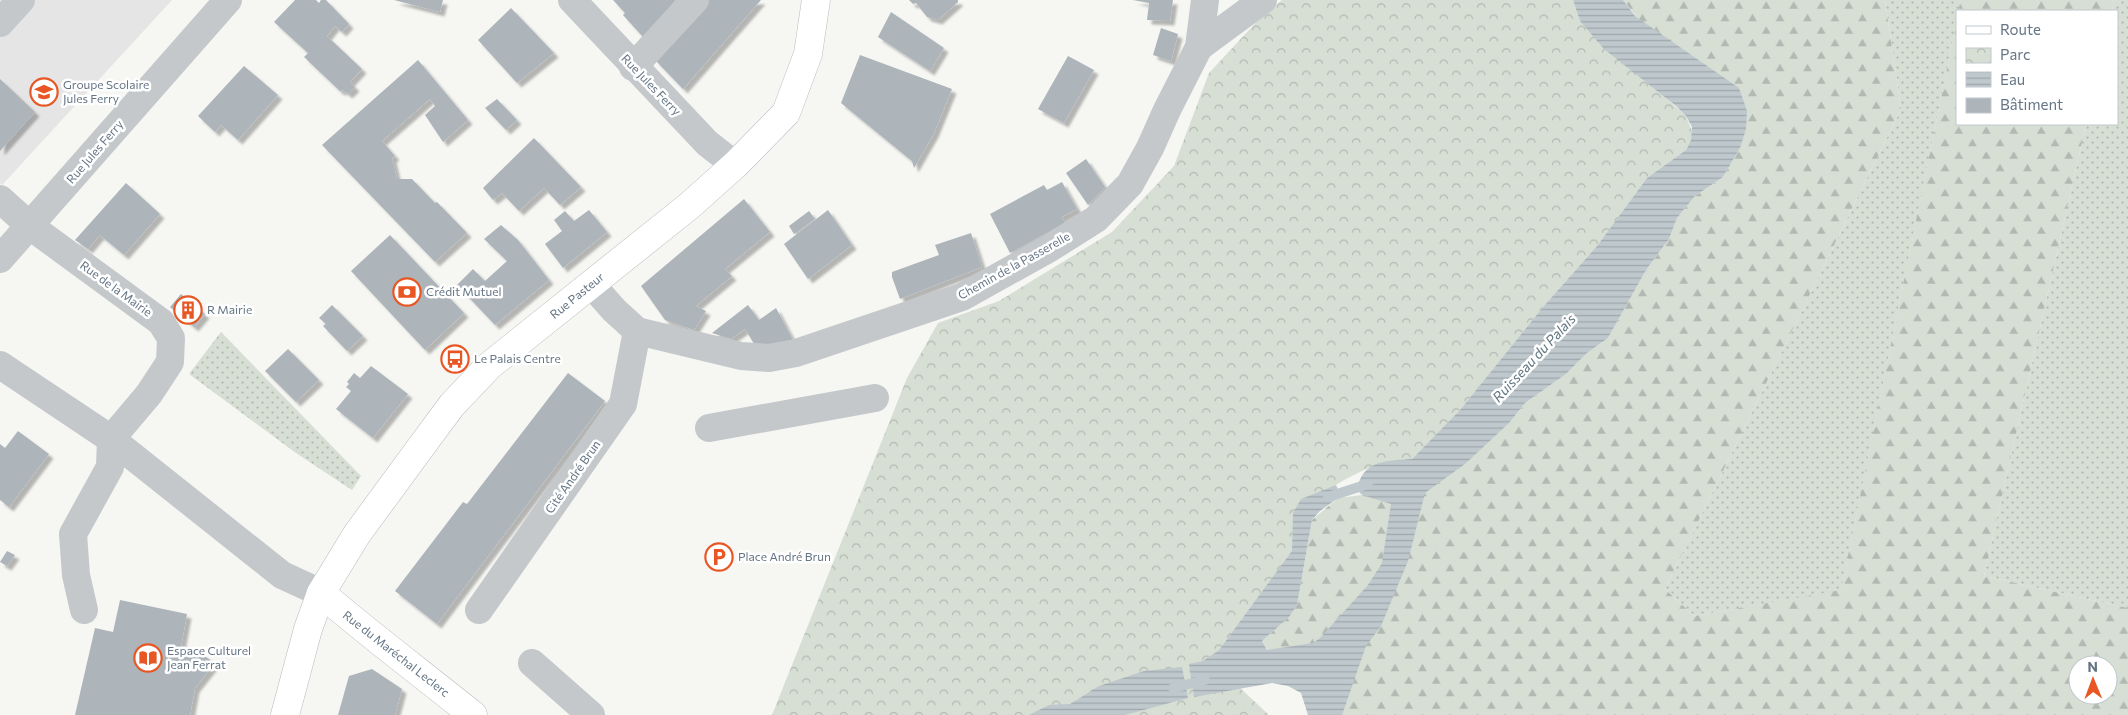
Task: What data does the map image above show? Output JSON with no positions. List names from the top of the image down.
{
  "streets": {
    "main road": ["Rue Pasteur", "Rue du Maréchal Leclerc"],
    "street": [
      "Rue Jules Ferry",
      "Chemin de la Passerelle",
      "Rue de la Mairie",
      "Cité André Brun"
    ]
  },
  "crossings": [
    ["Rue Jules Ferry", "Rue de la Mairie"],
    ["Rue Jules Ferry", "Rue Pasteur"],
    ["Chemin de la Passerelle", "Rue Pasteur"],
    ["Chemin de la Passerelle", "Cité André Brun"],
    ["Rue Pasteur", "Rue du Maréchal Leclerc"]
  ],
  "water": ["Ruisseau du Palais"],
  "places": {
    "school or university": ["Groupe Scolaire Jules Ferry"],
    "bank": ["Crédit Mutuel"],
    "building": ["R Mairie"],
    "bus stop": ["Le Palais Centre"],
    "parking": ["Place André Brun"],
    "library": ["Espace Culturel Jean Ferrat"]
  },
  "legend": [
    "Route",
    "Parc",
    "Eau",
    "Bâtiment"
  ],
  "north": "top"
}
